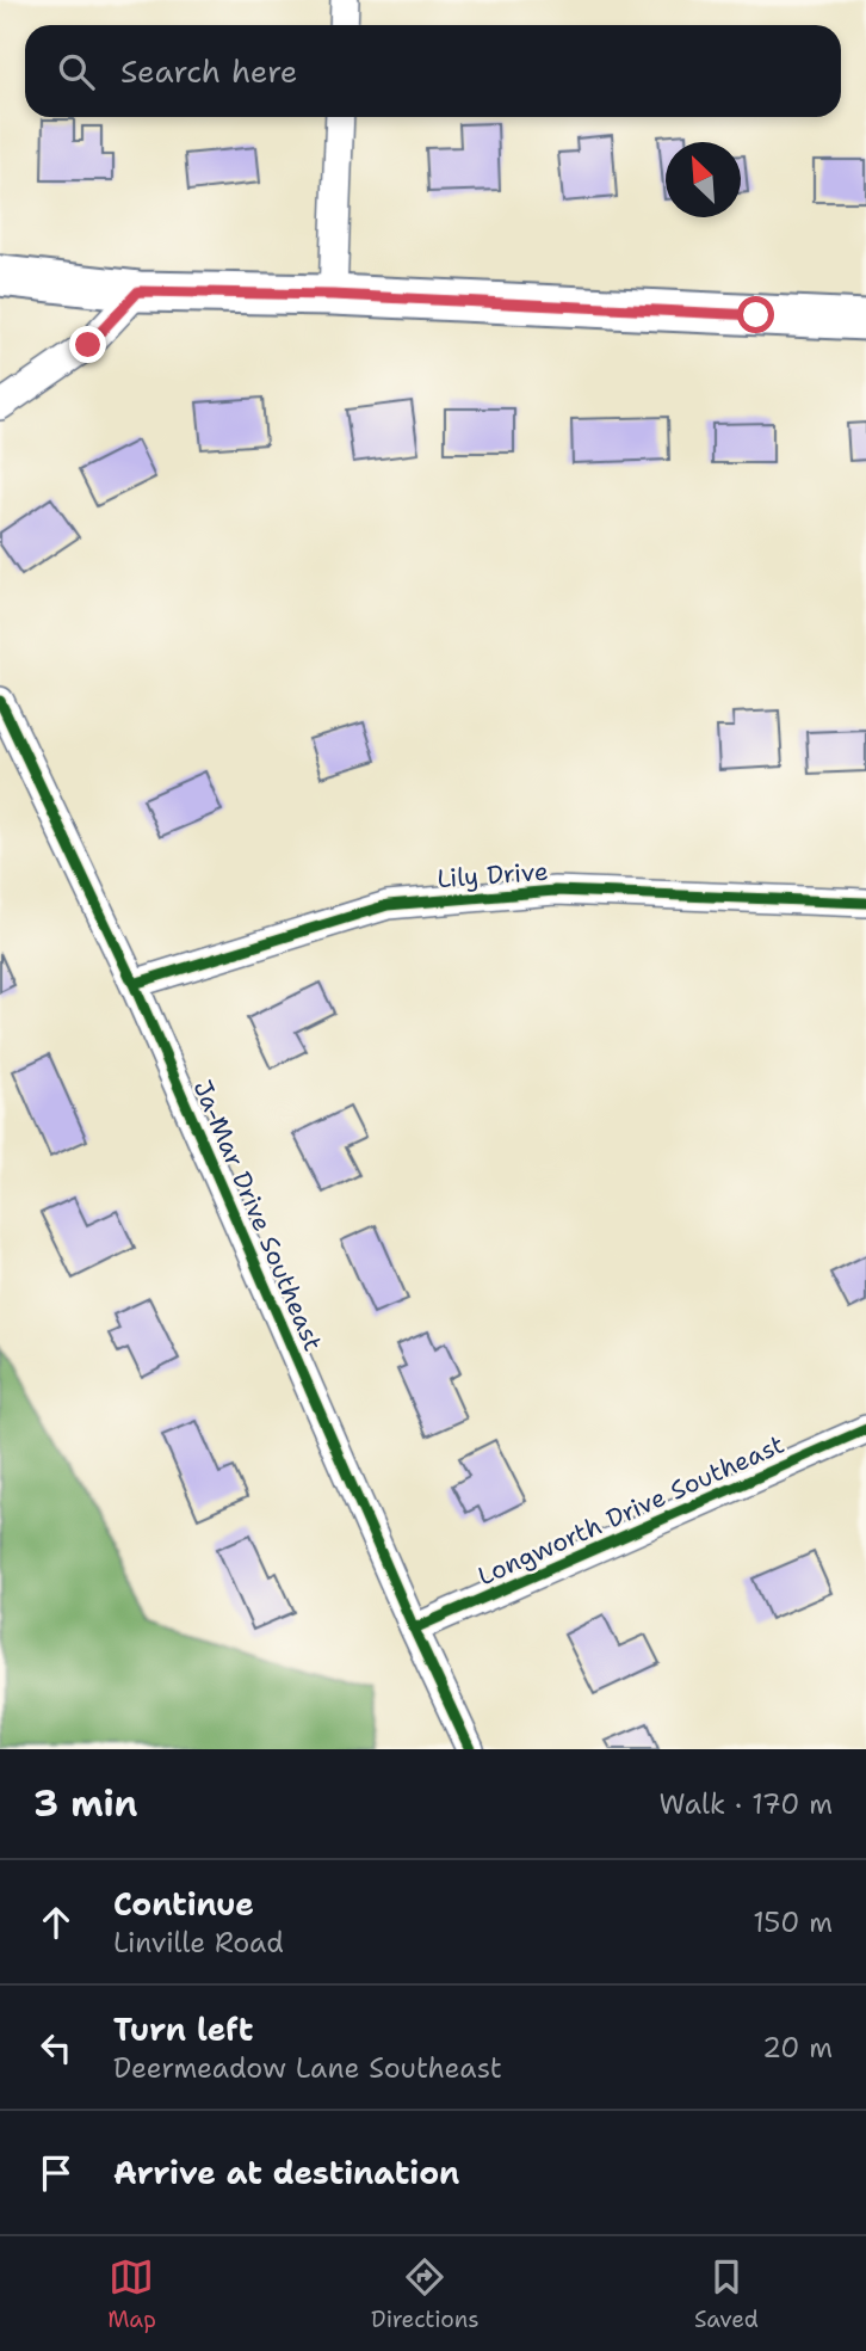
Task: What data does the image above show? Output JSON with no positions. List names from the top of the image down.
{
  "streets": {
    "street": ["Lily Drive", "Ja-Mar Drive Southeast", "Longworth Drive Southeast"]
  },
  "crossings": [
    ["Lily Drive", "Ja-Mar Drive Southeast"],
    ["Ja-Mar Drive Southeast", "Longworth Drive Southeast"]
  ],
  "north": "top left",
  "page": {
    "search": "Search here",
    "heading": ["3 min", "Walk · 170 m"],
    "list": [
      ["Continue", "Linville Road", "150 m"],
      ["Turn left", "Deermeadow Lane Southeast", "20 m"],
      "Arrive at destination"
    ],
    "nav": ["Map", "Directions", "Saved"]
  }
}
